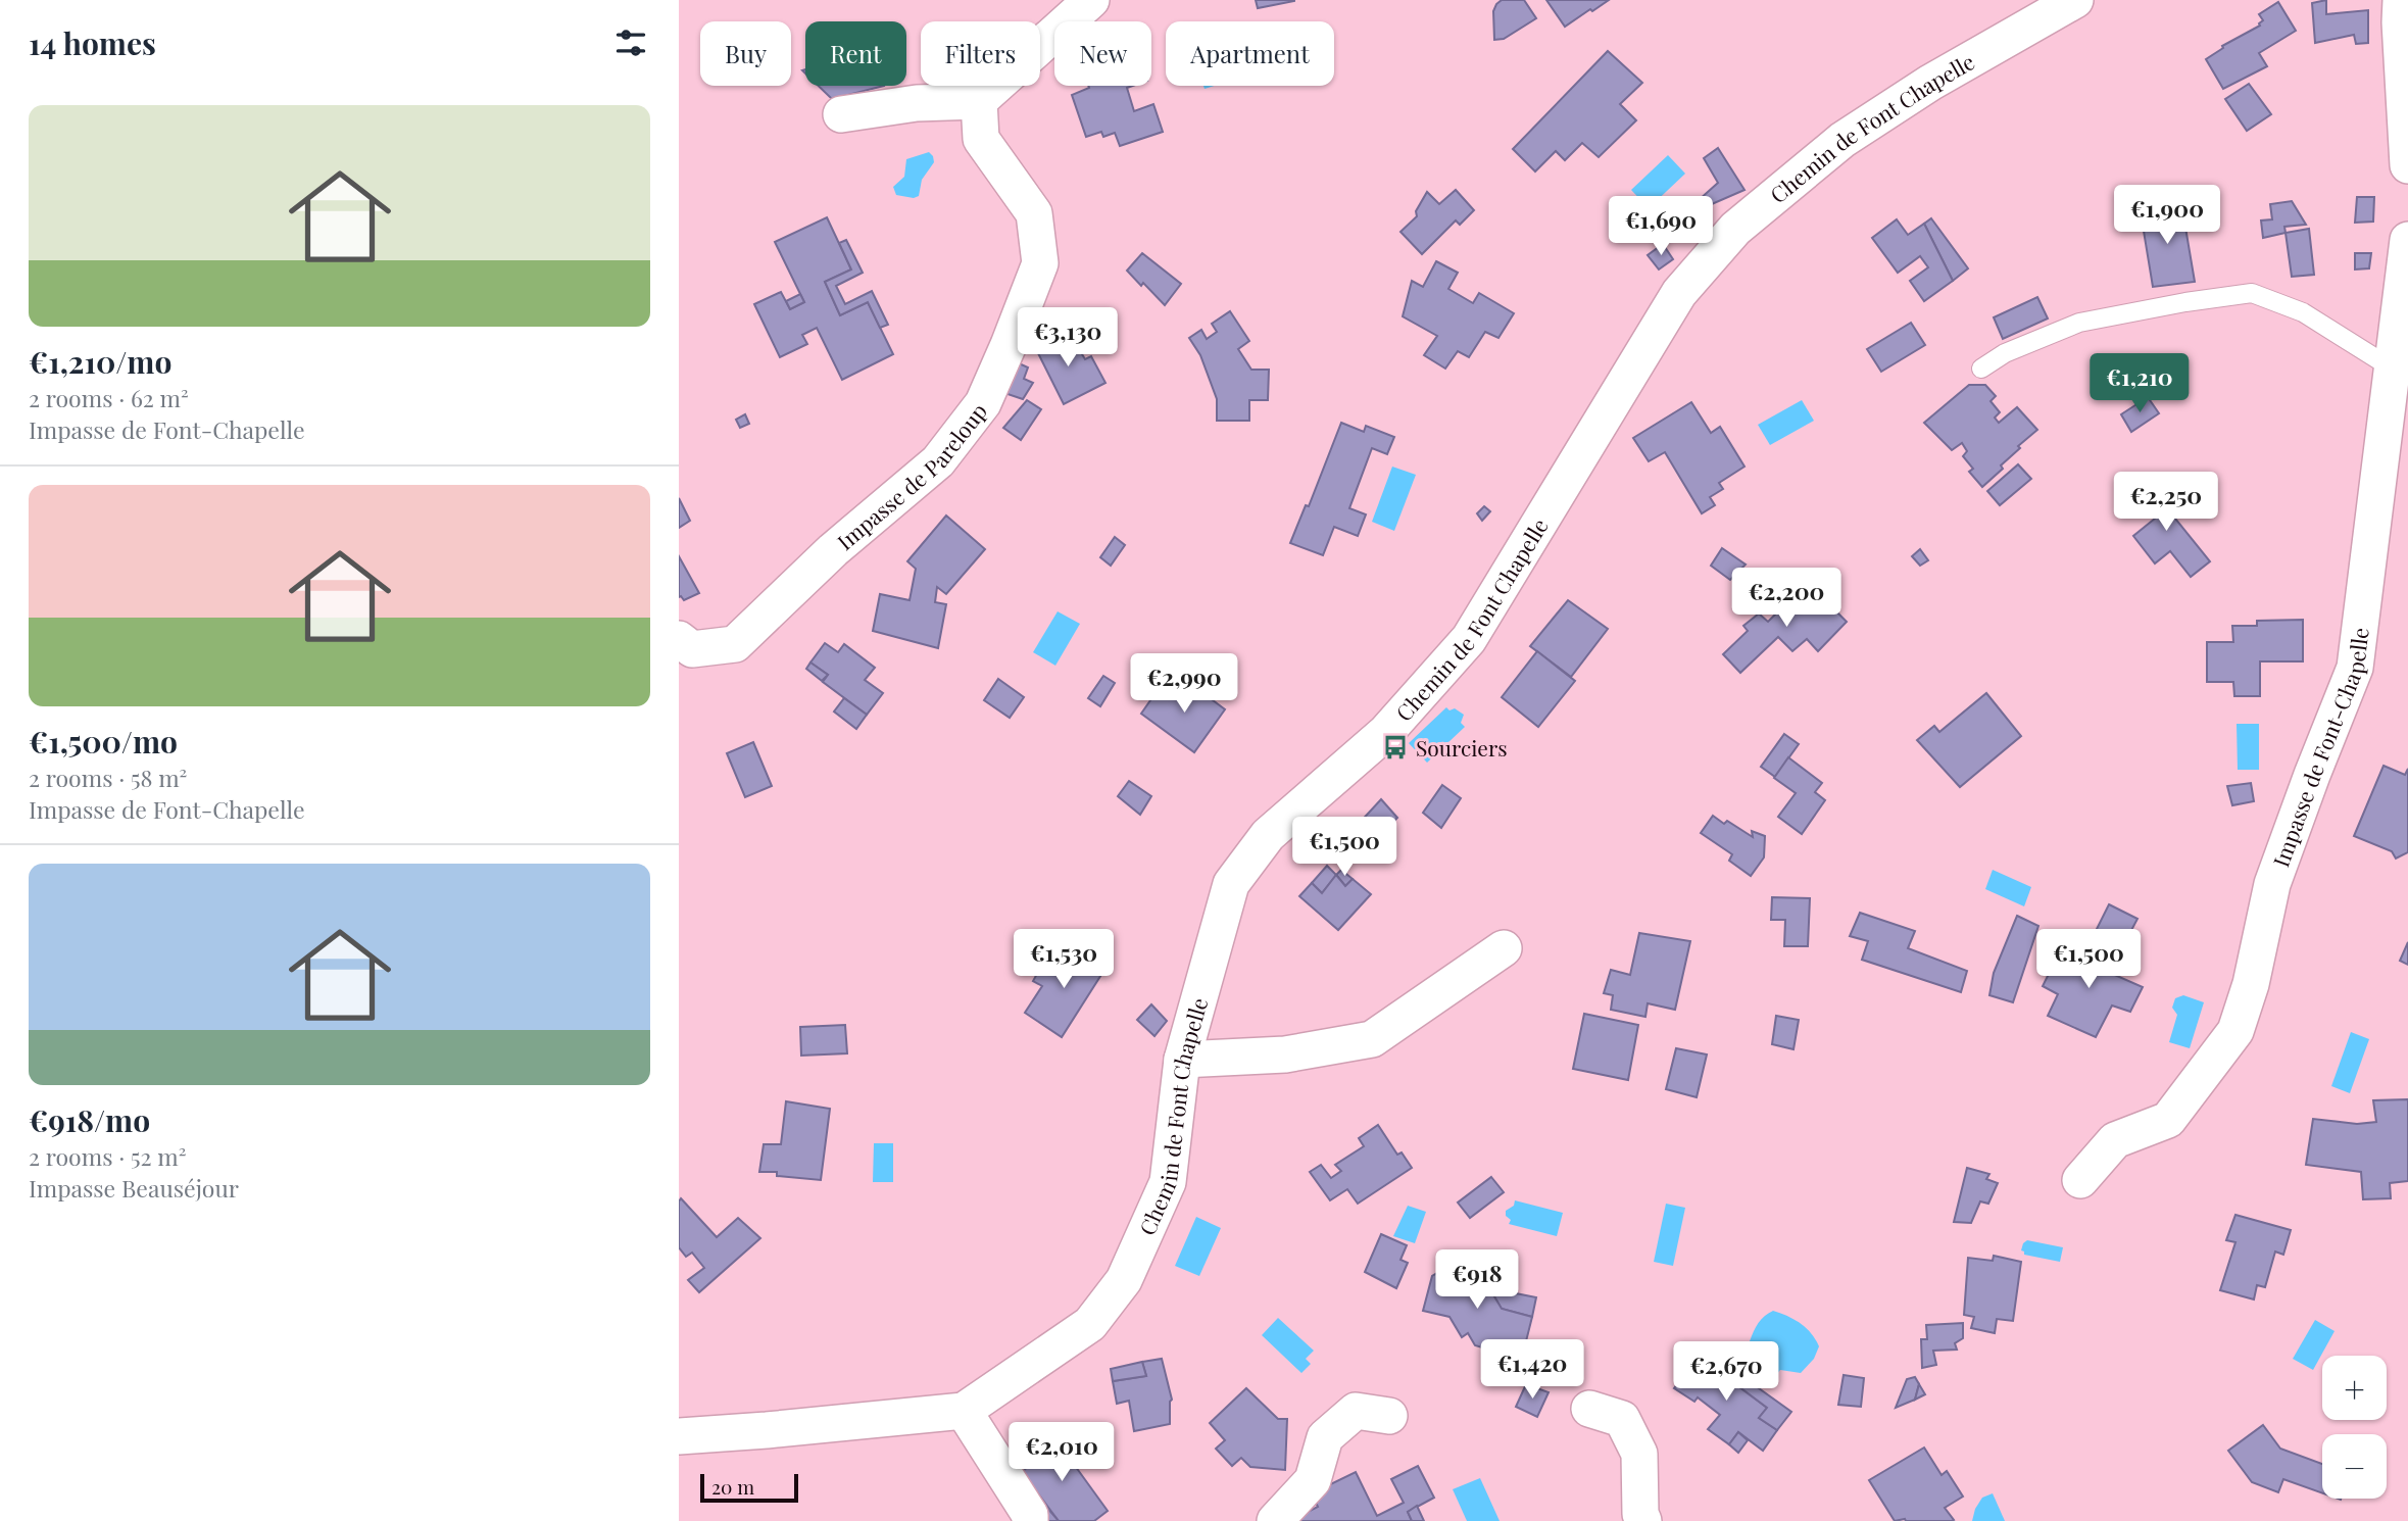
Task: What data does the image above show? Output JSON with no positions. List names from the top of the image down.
{
  "streets": {
    "street": ["Chemin de Font Chapelle", "Impasse de Pareloup", "Impasse de Font-Chapelle"]
  },
  "places": {
    "bus stop": ["Sourciers"]
  },
  "scale_bar": "20 m",
  "page": {
    "heading": "14 homes",
    "chip": [
      "Buy",
      "Rent",
      "Filters",
      "New",
      "Apartment"
    ],
    "list": [
      {
        "name": "€1,210/mo",
        "note": "2 rooms · 62 m² · Impasse de Font-Chapelle"
      },
      {
        "name": "€1,500/mo",
        "note": "2 rooms · 58 m² · Impasse de Font-Chapelle"
      },
      {
        "name": "€918/mo",
        "note": "2 rooms · 52 m² · Impasse Beauséjour"
      }
    ],
    "price": [
      "€1,900",
      "€1,690",
      "€3,130",
      "€1,210",
      "€2,250",
      "€2,200",
      "€2,990",
      "€1,500",
      "€1,530",
      "€1,500",
      "€918",
      "€1,420",
      "€2,670",
      "€2,010"
    ],
    "map_buttons": ["+", "−"],
    "scale": "20 m"
  }
}
